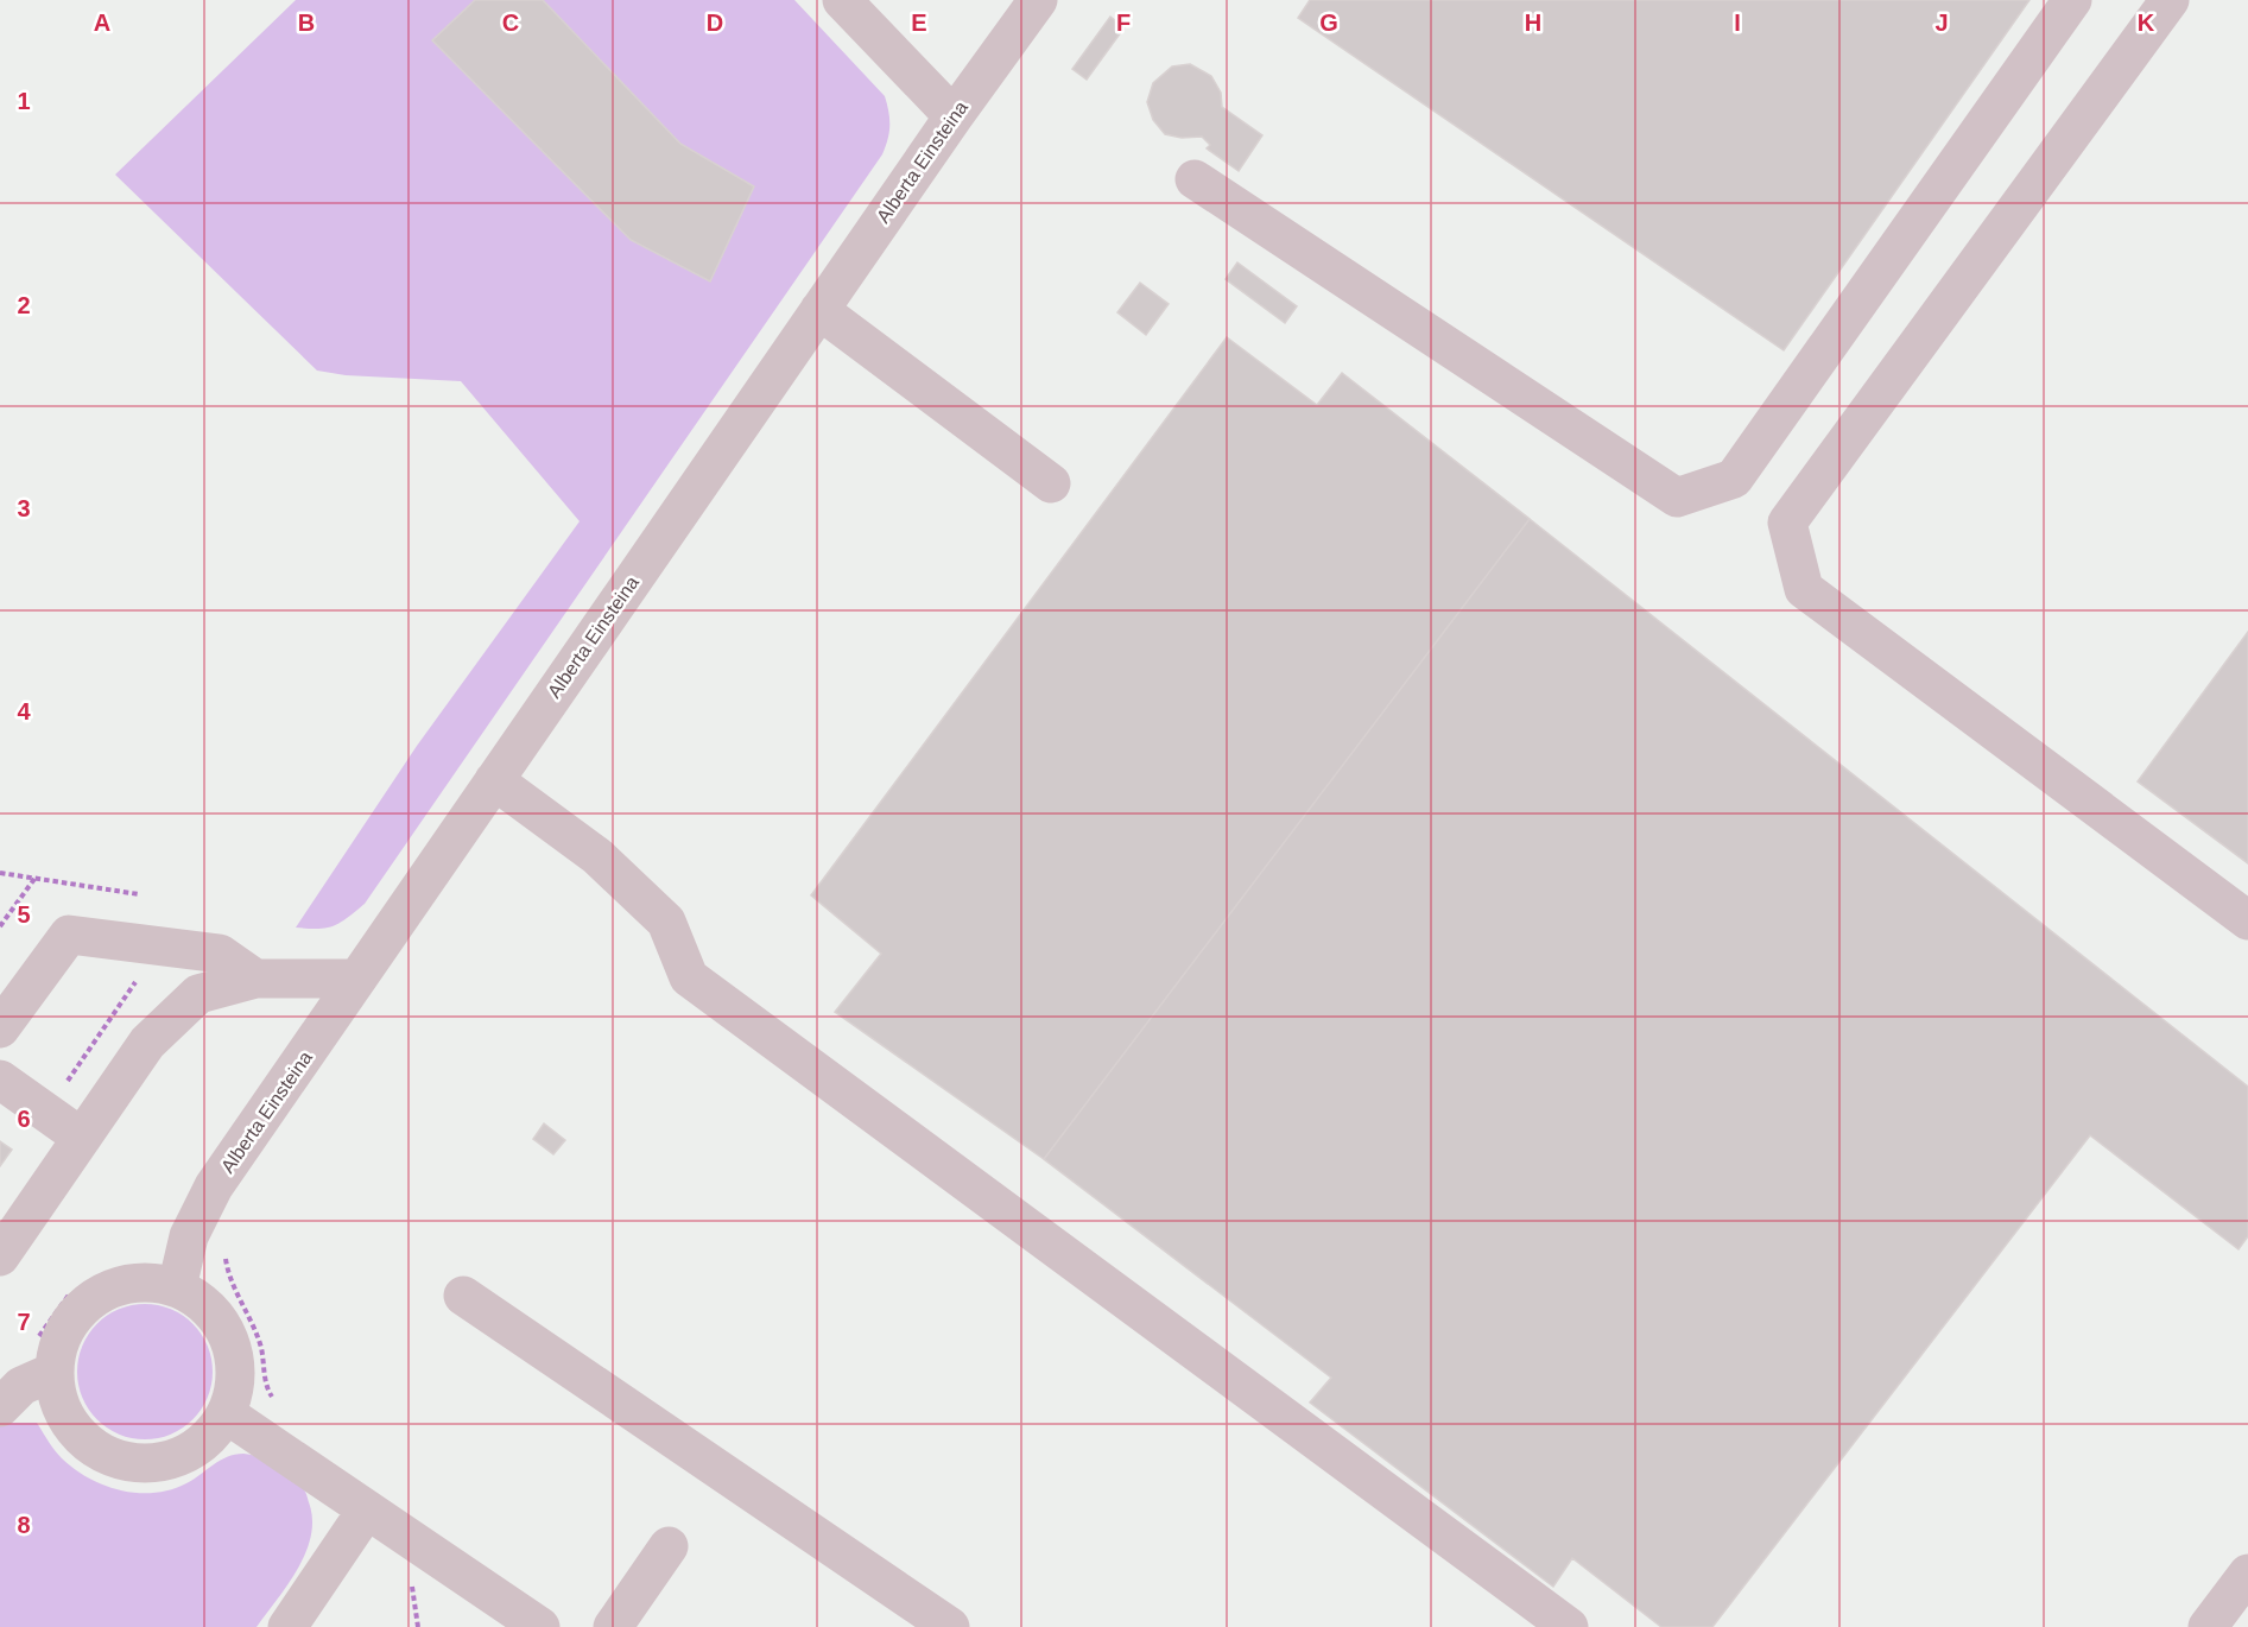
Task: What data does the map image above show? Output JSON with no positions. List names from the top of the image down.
{
  "streets": {
    "street": ["Alberta Einsteina"]
  },
  "grid": {
    "columns": [
      "A",
      "B",
      "C",
      "D",
      "E",
      "F",
      "G",
      "H",
      "I",
      "J",
      "K"
    ],
    "rows": [
      "1",
      "2",
      "3",
      "4",
      "5",
      "6",
      "7",
      "8"
    ]
  }
}
